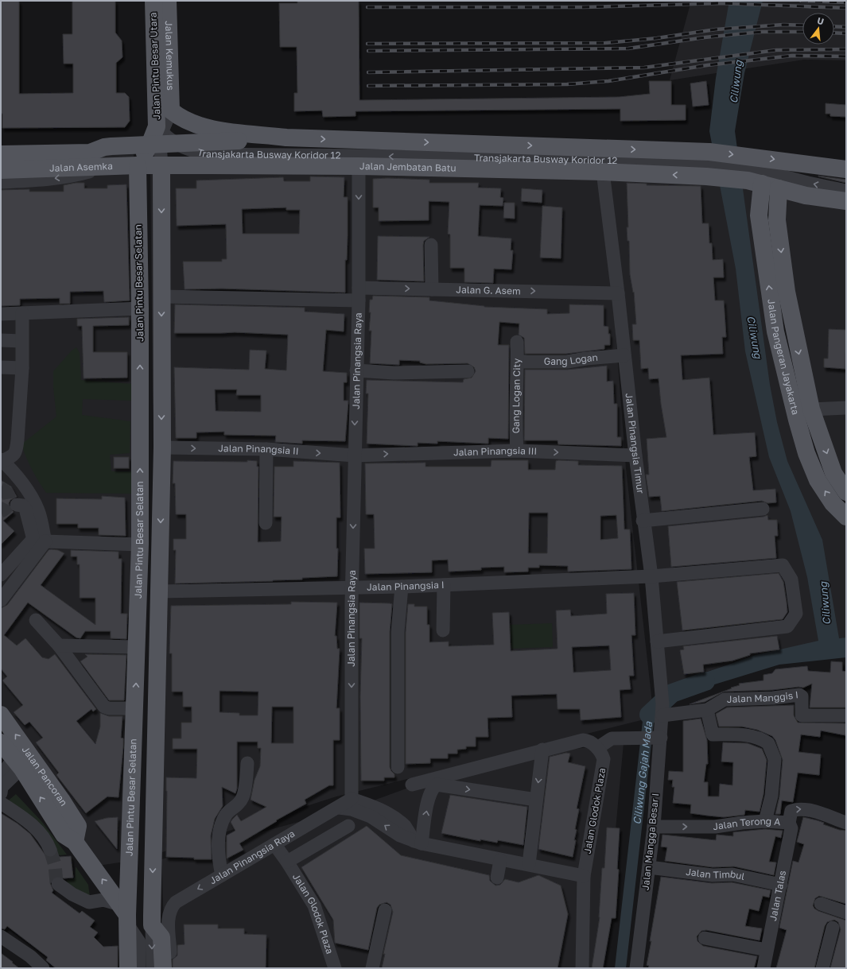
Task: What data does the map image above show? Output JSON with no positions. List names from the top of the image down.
{
  "streets": {
    "main road": [
      "Jalan Kemukus",
      "Jalan Pintu Besar Utara",
      "Jalan Jembatan Batu",
      "Jalan Asemka",
      "Jalan Pintu Besar Selatan",
      "Jalan Pangeran Jayakarta",
      "Jalan Pancoran"
    ],
    "street": [
      "Transjakarta Busway Koridor 12",
      "Jalan G. Asem",
      "Gang Logan",
      "Jalan Pinangsia Raya",
      "Gang Logan City",
      "Jalan Pinangsia Timur",
      "Jalan Pinangsia II",
      "Jalan Pinangsia III",
      "Jalan Pinangsia I",
      "Jalan Manggis I",
      "Jalan Glodok Plaza",
      "Jalan Terong A",
      "Jalan Mangga Besar I",
      "Jalan Timbul",
      "Jalan Talas"
    ]
  },
  "crossings": [
    ["Jalan Pintu Besar Utara", "Transjakarta Busway Koridor 12"],
    ["Jalan Pintu Besar Utara", "Jalan Asemka"],
    ["Transjakarta Busway Koridor 12", "Jalan Jembatan Batu"],
    ["Transjakarta Busway Koridor 12", "Jalan Asemka"],
    ["Jalan Jembatan Batu", "Jalan Asemka"],
    ["Jalan Jembatan Batu", "Jalan Pintu Besar Selatan"],
    ["Jalan Jembatan Batu", "Jalan Pinangsia Raya"],
    ["Jalan Jembatan Batu", "Jalan Pinangsia Timur"],
    ["Jalan Pintu Besar Selatan", "Jalan Pancoran"],
    ["Jalan G. Asem", "Jalan Pinangsia Raya"],
    ["Jalan G. Asem", "Jalan Pinangsia Timur"],
    ["Gang Logan", "Gang Logan City"],
    ["Gang Logan", "Jalan Pinangsia Timur"],
    ["Jalan Pinangsia Raya", "Jalan Pinangsia II"],
    ["Jalan Pinangsia Raya", "Jalan Pinangsia III"],
    ["Jalan Pinangsia Raya", "Jalan Pinangsia I"],
    ["Jalan Pinangsia Raya", "Jalan Glodok Plaza"],
    ["Gang Logan City", "Jalan Pinangsia III"],
    ["Jalan Pinangsia Timur", "Jalan Pinangsia III"],
    ["Jalan Pinangsia Timur", "Jalan Pinangsia I"],
    ["Jalan Pinangsia Timur", "Jalan Manggis I"],
    ["Jalan Pinangsia Timur", "Jalan Mangga Besar I"],
    ["Jalan Pinangsia II", "Jalan Pinangsia III"],
    ["Jalan Manggis I", "Jalan Mangga Besar I"],
    ["Jalan Terong A", "Jalan Mangga Besar I"],
    ["Jalan Terong A", "Jalan Talas"],
    ["Jalan Mangga Besar I", "Jalan Timbul"],
    ["Jalan Timbul", "Jalan Talas"]
  ],
  "one_way": [
    "Transjakarta Busway Koridor 12",
    "Jalan Pinangsia II",
    "Jalan Pancoran",
    "Jalan Terong A"
  ],
  "water": ["Ciliwung", "Ciliwung Gajah Mada"],
  "north": "top"
}
